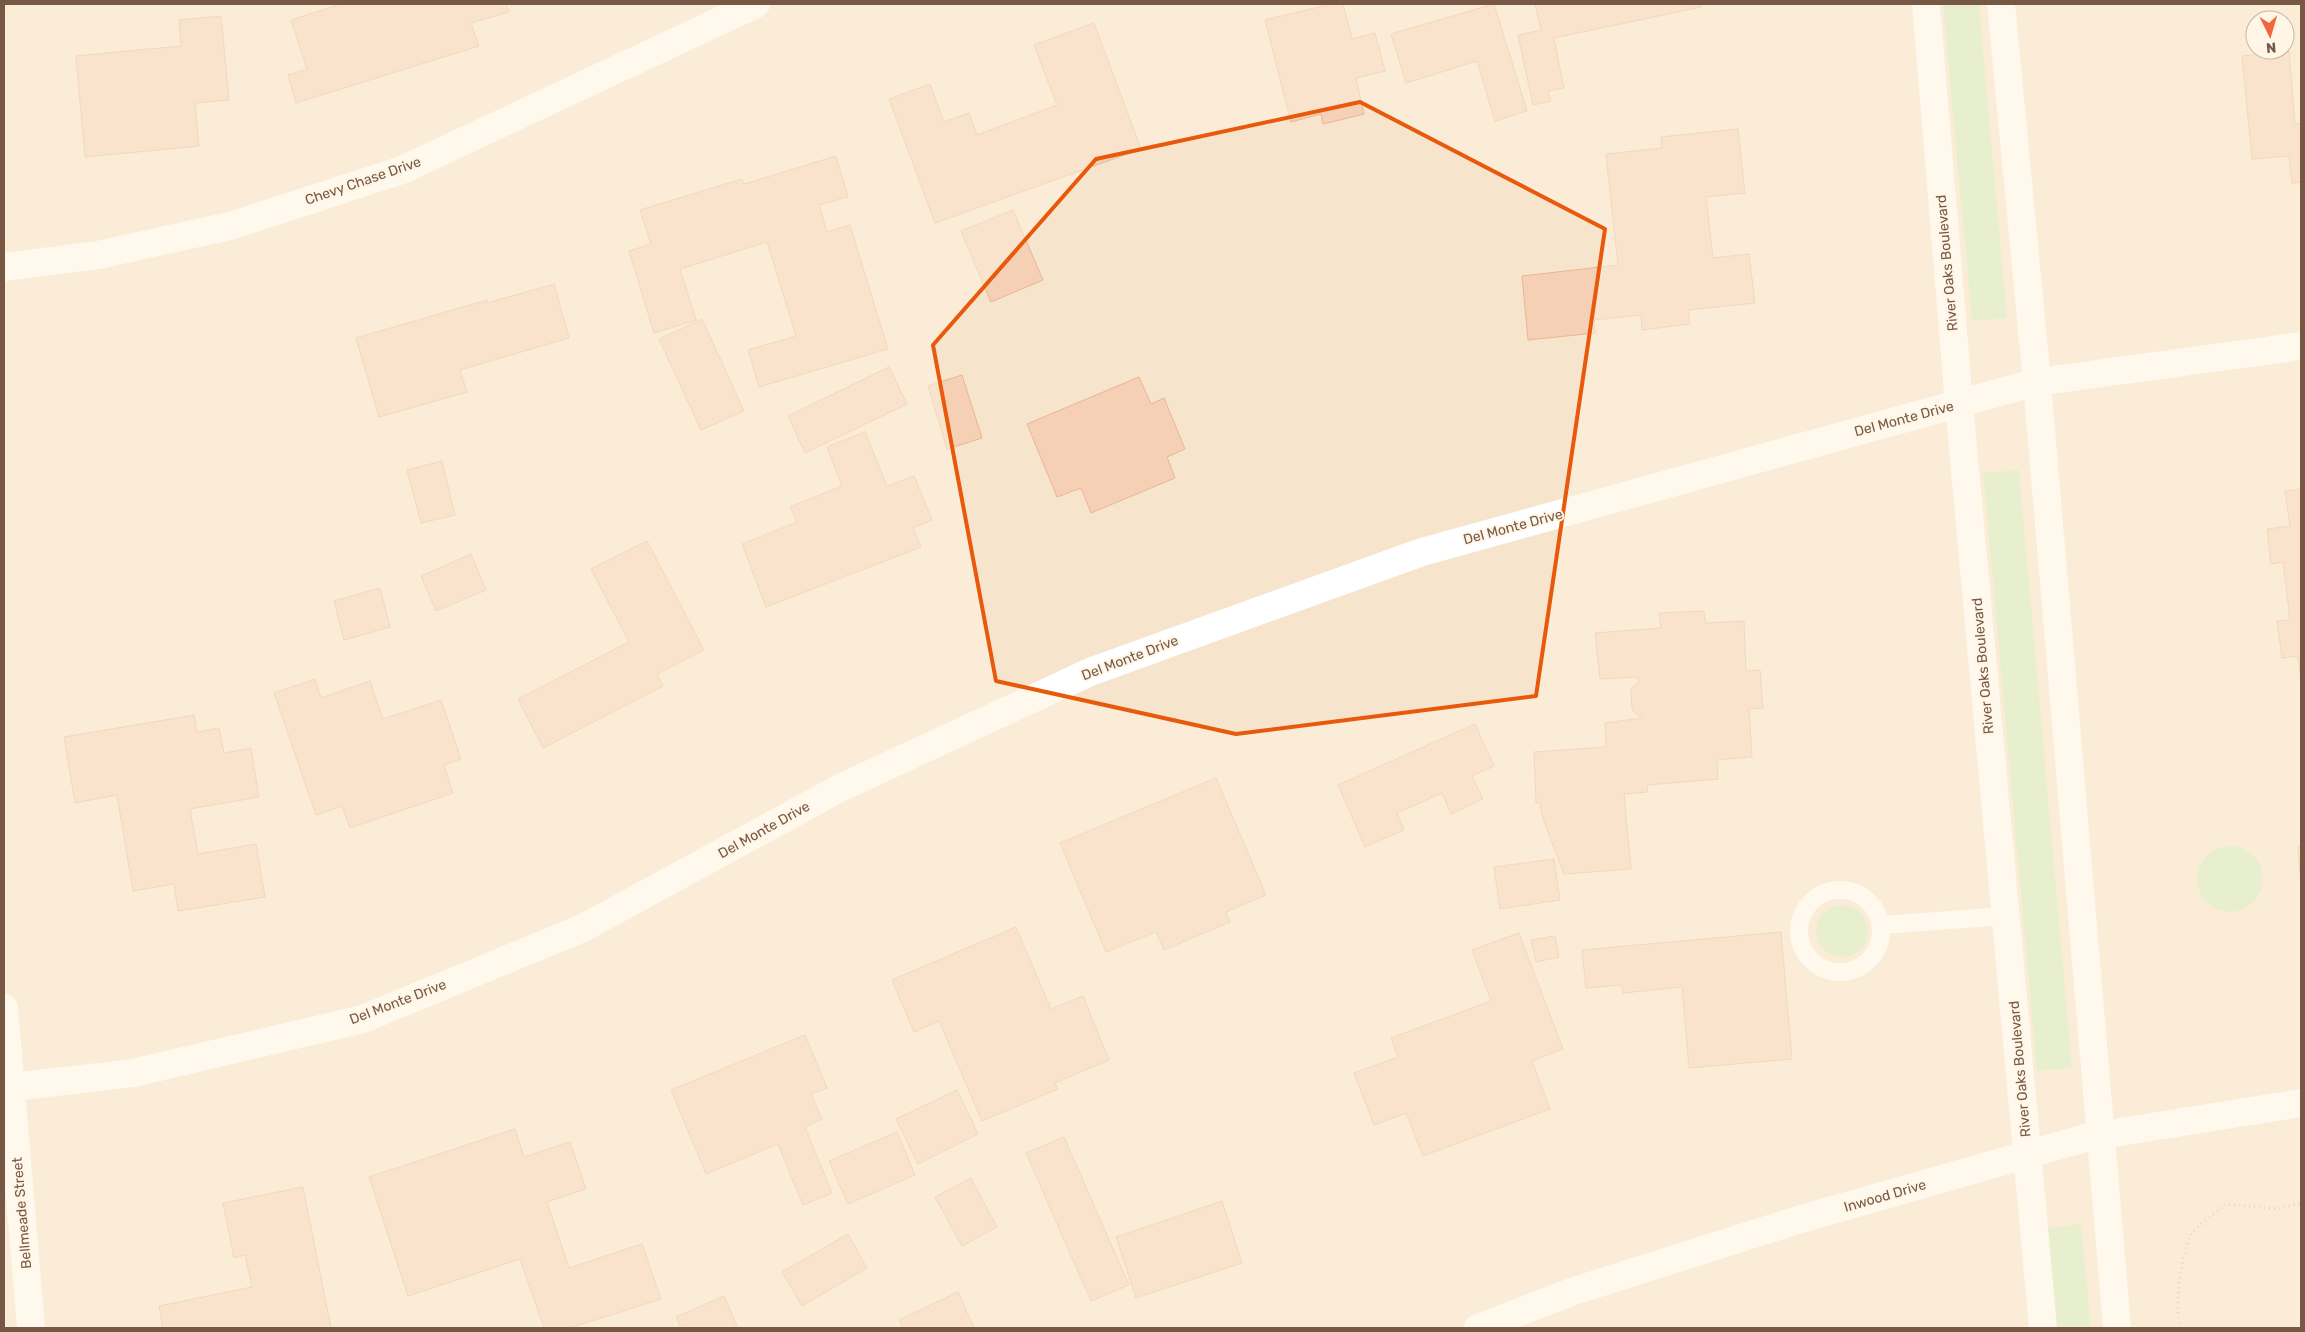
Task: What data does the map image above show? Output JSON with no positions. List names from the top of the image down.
{
  "streets": {
    "street": [
      "Chevy Chase Drive",
      "River Oaks Boulevard",
      "Del Monte Drive",
      "Inwood Drive",
      "Bellmeade Street"
    ]
  },
  "crossings": [
    ["River Oaks Boulevard", "Del Monte Drive"],
    ["River Oaks Boulevard", "Inwood Drive"],
    ["Del Monte Drive", "Bellmeade Street"]
  ],
  "north": "bottom"
}
